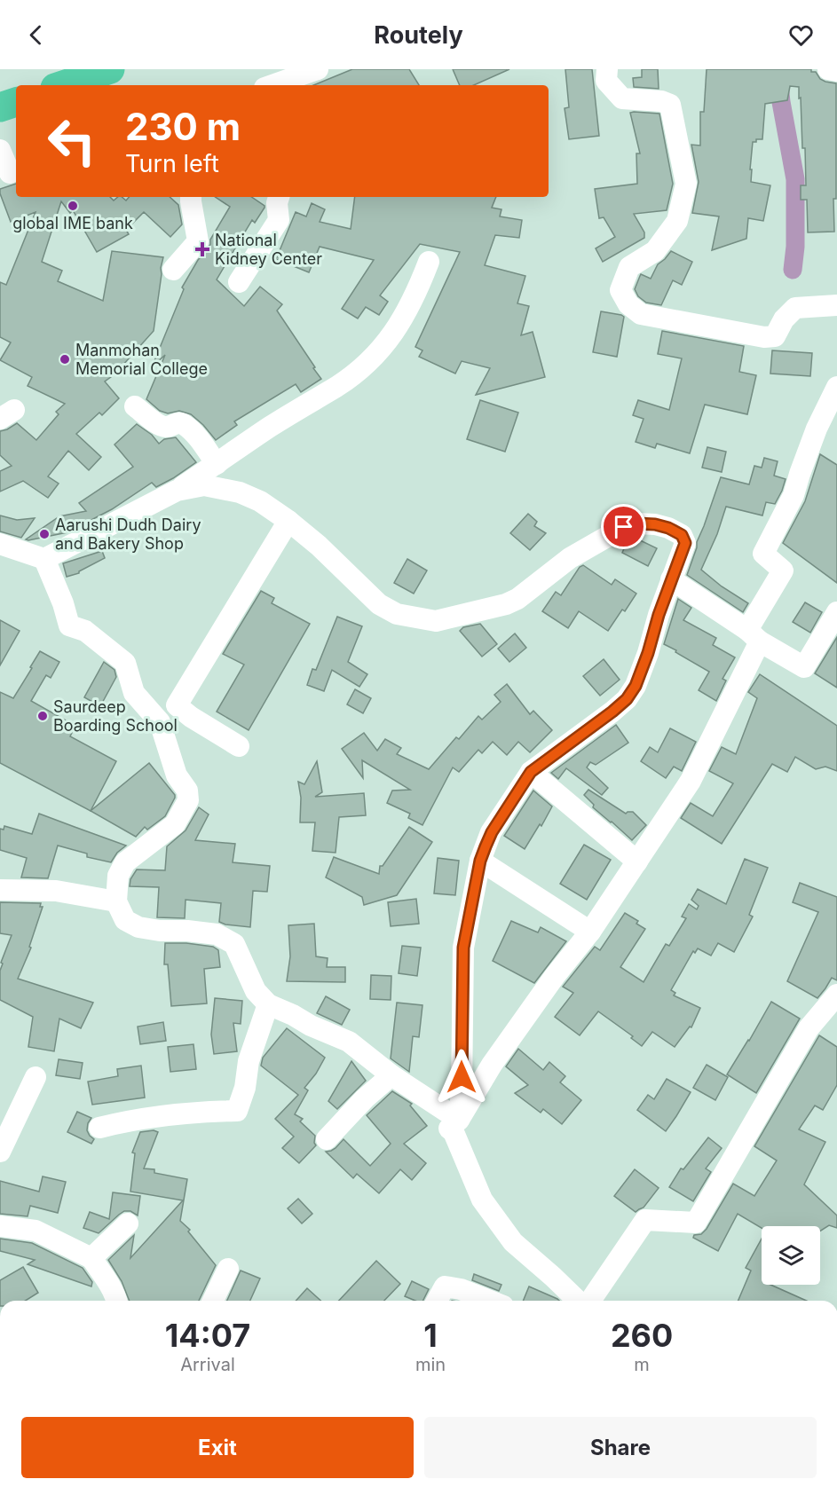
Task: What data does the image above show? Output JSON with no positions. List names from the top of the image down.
{
  "places": {
    "other": [
      "global IME bank",
      "Manmohan Memorial College",
      "Aarushi Dudh Dairy and Bakery Shop",
      "Saurdeep Boarding School"
    ],
    "health": ["National Kidney Center"]
  },
  "page": {
    "header": "Routely",
    "turn": ["230 m", "Turn left"],
    "eta": [
      "14:07",
      "Arrival",
      "1",
      "min",
      "260",
      "m"
    ],
    "buttons": ["Exit", "Share"]
  }
}
